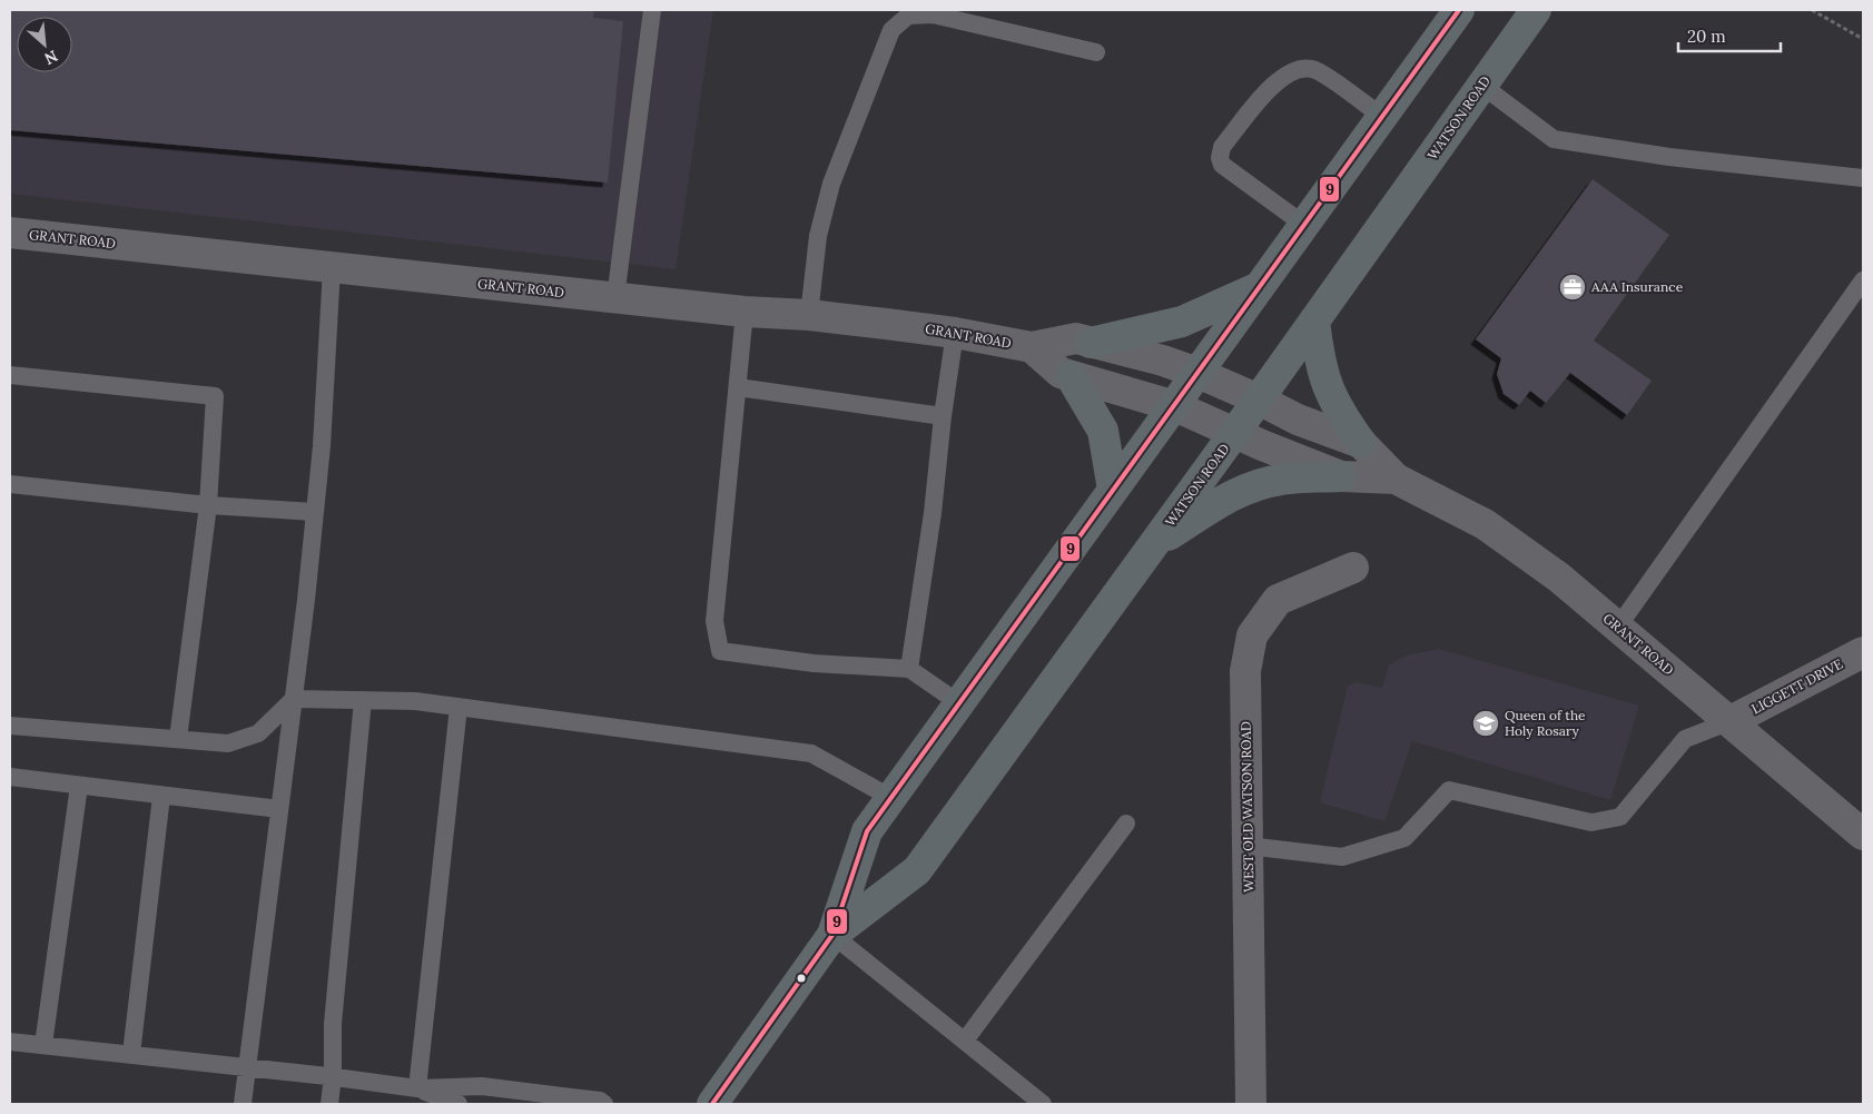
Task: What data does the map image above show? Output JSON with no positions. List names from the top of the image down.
{
  "streets": {
    "main road": ["WATSON ROAD"],
    "street": ["GRANT ROAD", "LIGGETT DRIVE", "WEST OLD WATSON ROAD"]
  },
  "crossings": [
    ["WATSON ROAD", "GRANT ROAD"],
    ["GRANT ROAD", "LIGGETT DRIVE"]
  ],
  "places": {
    "office": ["AAA Insurance"],
    "school or university": ["Queen of the Holy Rosary"]
  },
  "lines": ["transit line 9"],
  "scale_bar": "20 m",
  "north": "bottom right"
}
